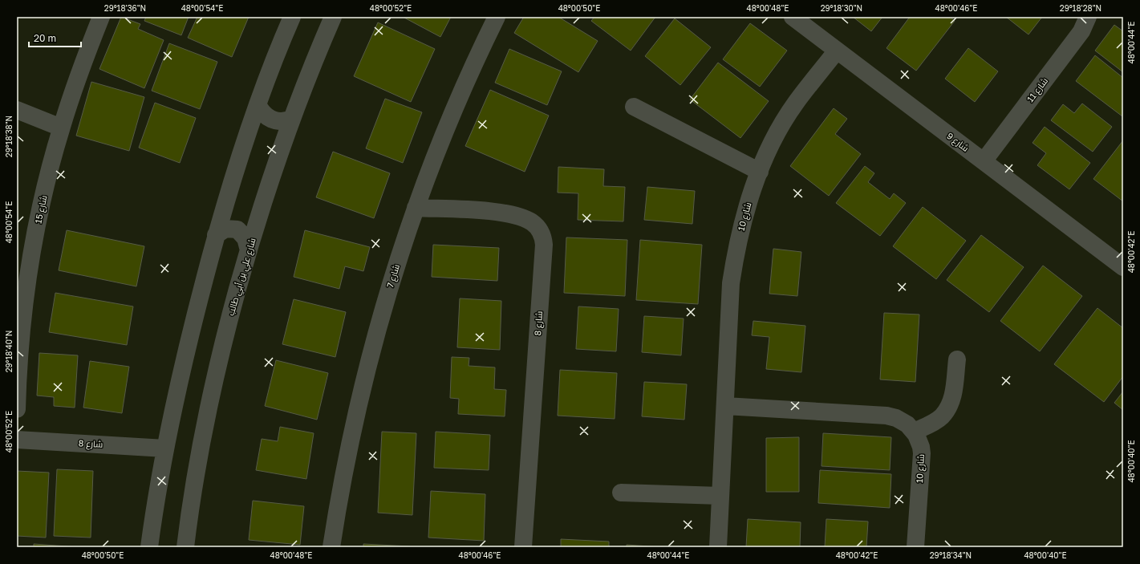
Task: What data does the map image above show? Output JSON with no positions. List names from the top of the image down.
{
  "streets": {
    "street": [
      "شارع 11",
      "شارع 9",
      "شارع 15",
      "شارع 10",
      "شارع 7",
      "شارع علي بن أبي طالب",
      "شارع 8"
    ]
  },
  "crossings": [
    ["شارع 11", "شارع 9"],
    ["شارع 9", "شارع 10"],
    ["شارع 7", "شارع 8"]
  ],
  "scale_bar": "20 m",
  "coordinates": [
    "29°18'36\"N",
    "48°00'54\"E",
    "48°00'52\"E",
    "48°00'50\"E",
    "48°00'48\"E",
    "29°18'30\"N",
    "48°00'46\"E",
    "29°18'28\"N",
    "48°00'44\"E",
    "29°18'38\"N",
    "48°00'42\"E",
    "29°18'40\"N",
    "48°00'40\"E",
    "29°18'34\"N"
  ]
}
